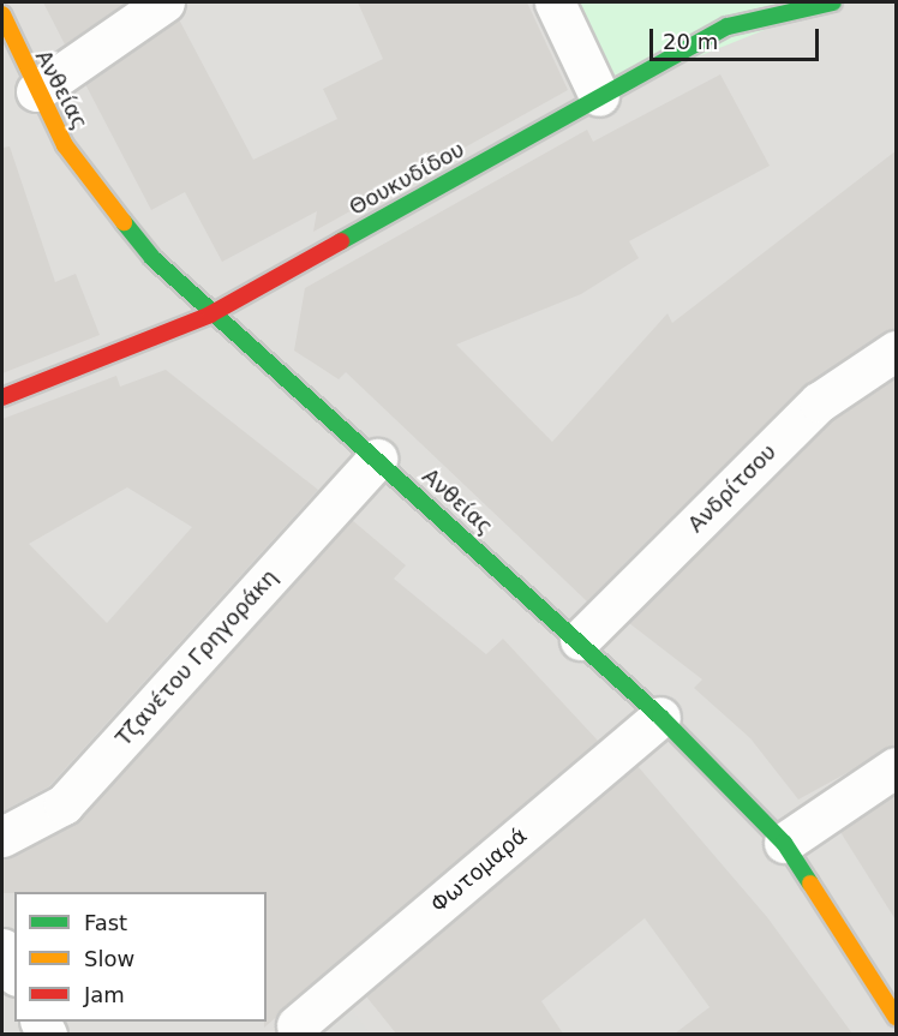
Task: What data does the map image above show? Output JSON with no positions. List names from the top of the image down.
{
  "streets": {
    "main road": ["Ανθείας", "Θουκυδίδου"],
    "street": ["Ανδρίτσου", "Τζανέτου Γρηγοράκη", "Φωτομαρά"]
  },
  "crossings": [
    ["Ανθείας", "Θουκυδίδου"],
    ["Ανθείας", "Ανδρίτσου"],
    ["Ανθείας", "Τζανέτου Γρηγοράκη"],
    ["Ανθείας", "Φωτομαρά"]
  ],
  "legend": ["Fast", "Slow", "Jam"],
  "scale_bar": "20 m"
}
